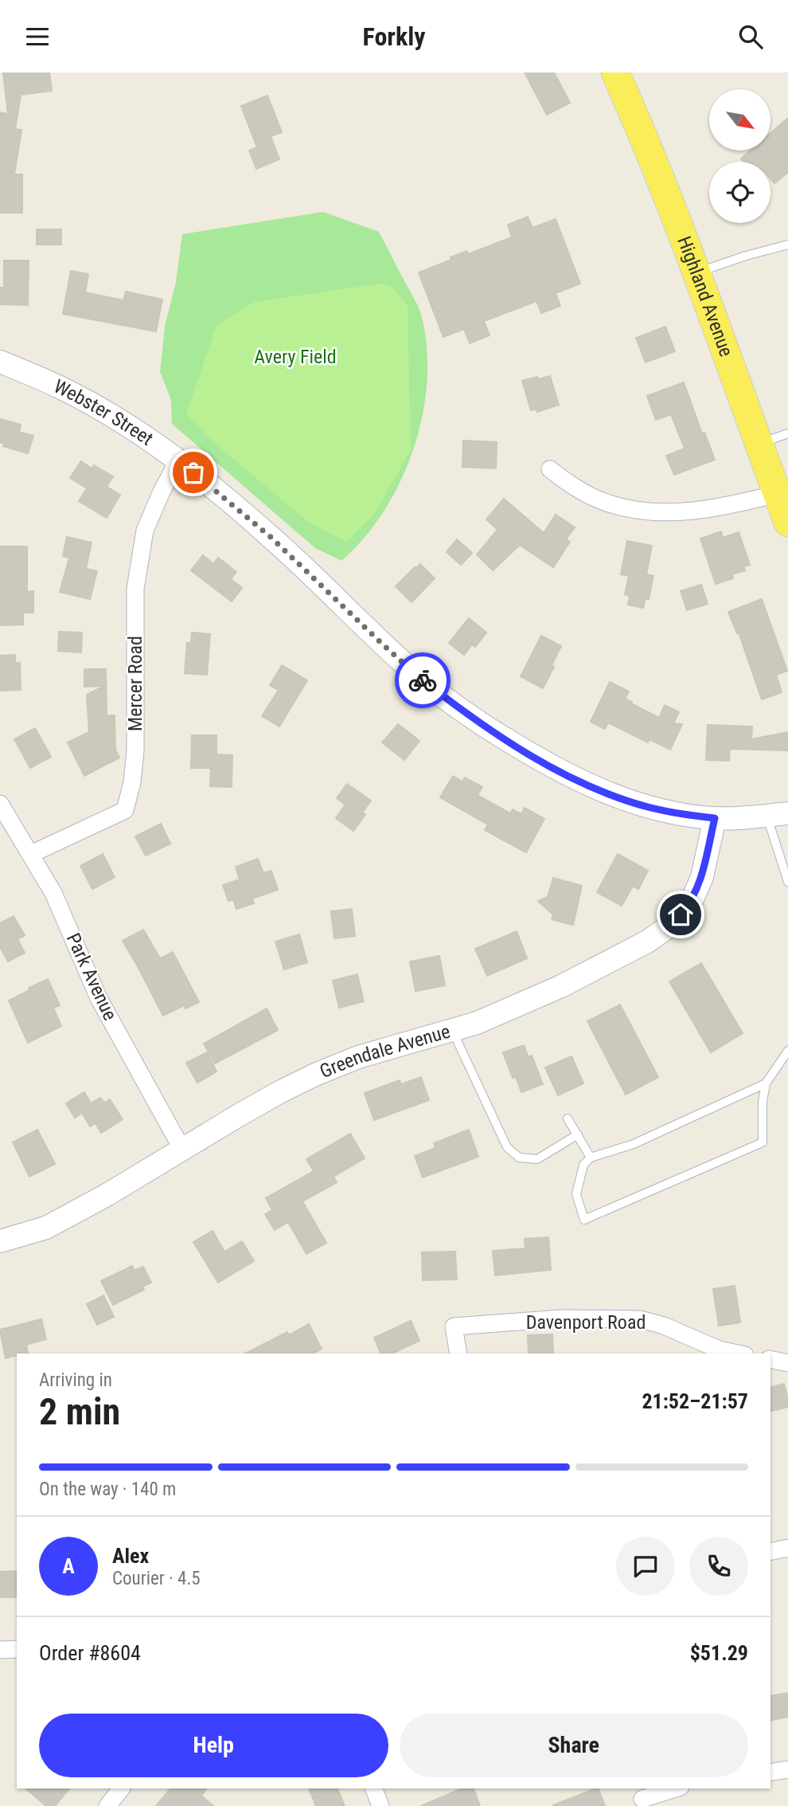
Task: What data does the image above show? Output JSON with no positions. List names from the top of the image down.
{
  "streets": {
    "main road": ["Highland Avenue"],
    "street": [
      "Webster Street",
      "Mercer Road",
      "Park Avenue",
      "Greendale Avenue",
      "Davenport Road"
    ]
  },
  "crossings": [
    ["Webster Street", "Mercer Road"],
    ["Webster Street", "Greendale Avenue"],
    ["Mercer Road", "Park Avenue"],
    ["Park Avenue", "Greendale Avenue"]
  ],
  "parks": ["Avery Field"],
  "north": "bottom right",
  "page": {
    "header": "Forkly",
    "heading": ["2 min", "Arriving in", "21:52–21:57"],
    "panel": [
      "Alex",
      "Courier · 4.5",
      "Order #8604",
      "$51.29"
    ],
    "bar": "On the way · 140 m",
    "round": "A",
    "buttons": ["Help", "Share"]
  }
}
